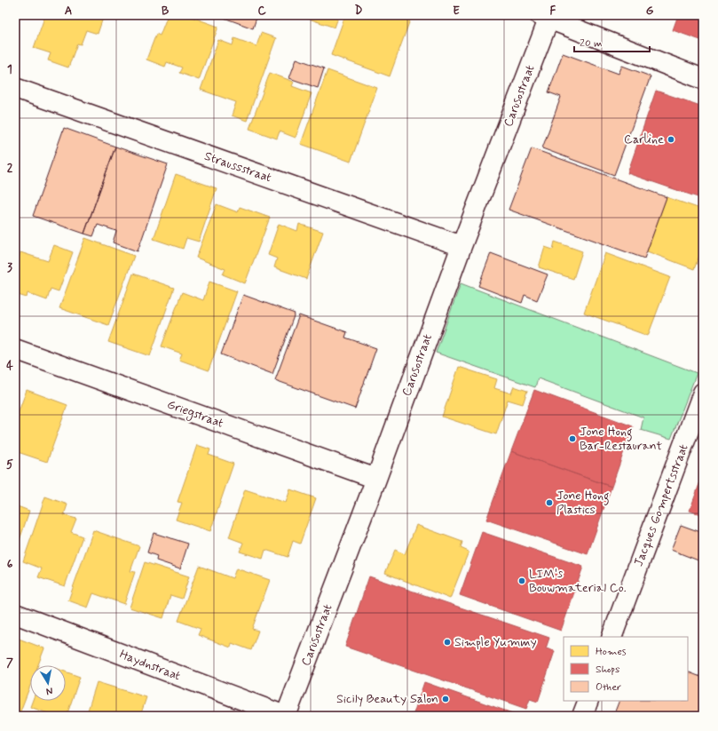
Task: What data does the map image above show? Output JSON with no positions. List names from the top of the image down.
{
  "streets": {
    "street": [
      "Carusostraat",
      "Straussstraat",
      "Griegstraat",
      "Jacques Gompertsstraat",
      "Haydnstraat"
    ]
  },
  "crossings": [
    ["Carusostraat", "Straussstraat"],
    ["Carusostraat", "Griegstraat"],
    ["Carusostraat", "Haydnstraat"]
  ],
  "places": [
    "Carline",
    "Jone Hong Bar-Restaurant",
    "Jone Hong Plastics",
    "LIM's Bouwmaterial Co.",
    "Simple Yummy",
    "Sicily Beauty Salon"
  ],
  "legend": ["Homes", "Shops", "Other"],
  "scale_bar": "20 m",
  "north": "bottom",
  "grid": {
    "columns": [
      "A",
      "B",
      "C",
      "D",
      "E",
      "F",
      "G"
    ],
    "rows": [
      "1",
      "2",
      "3",
      "4",
      "5",
      "6",
      "7"
    ]
  }
}
